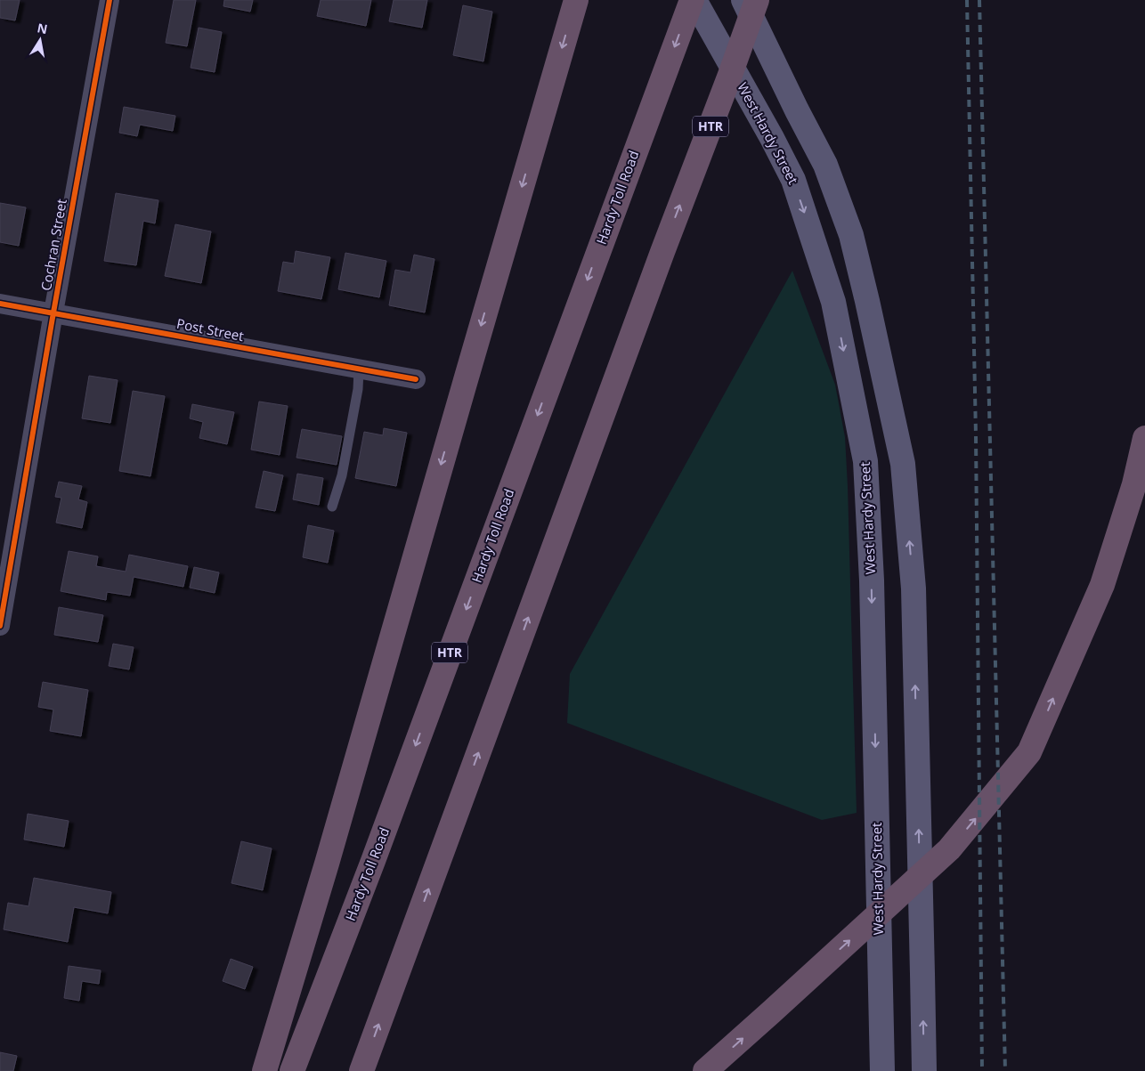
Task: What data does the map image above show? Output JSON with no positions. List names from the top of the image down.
{
  "streets": {
    "highway": ["HTR", "Hardy Toll Road"],
    "main road": ["West Hardy Street"],
    "street": ["Cochran Street", "Post Street"]
  },
  "crossings": [
    ["West Hardy Street", "Hardy Toll Road"],
    ["Cochran Street", "Post Street"]
  ],
  "north": "top"
}
